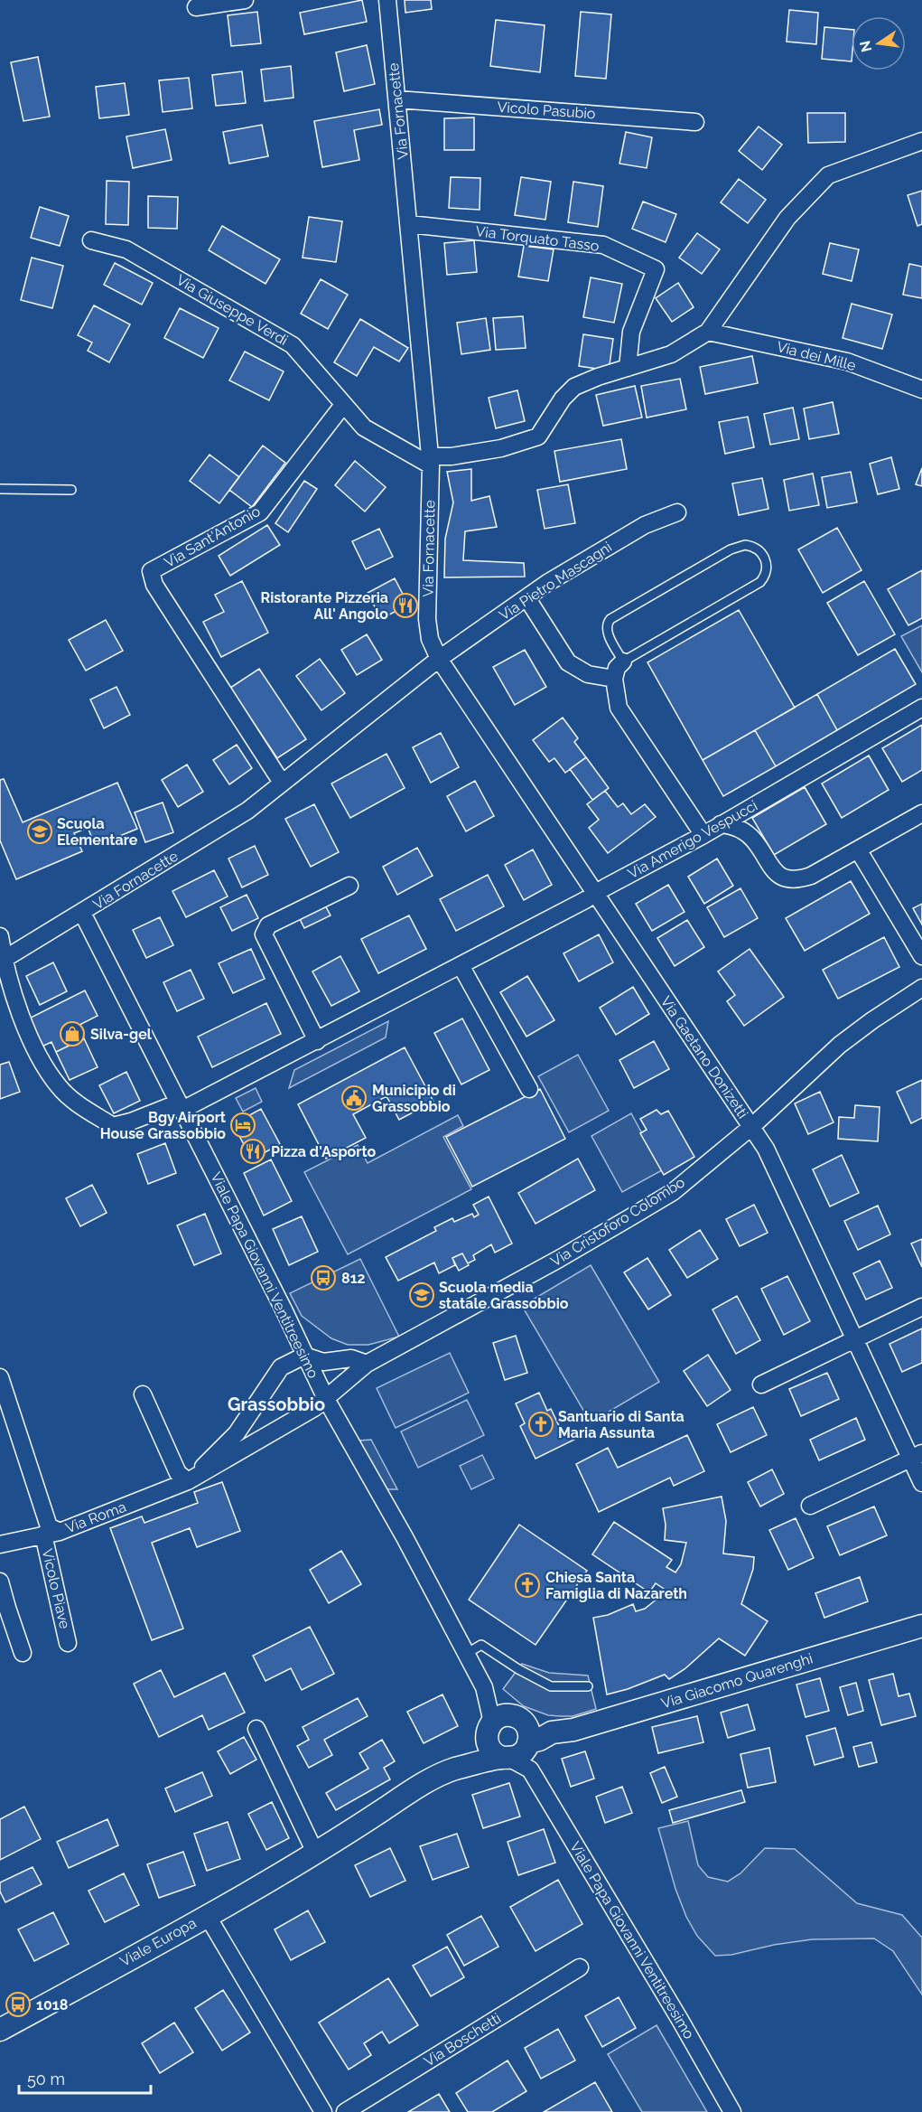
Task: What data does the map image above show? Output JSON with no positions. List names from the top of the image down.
{
  "streets": {
    "street": [
      "Vicolo Pasubio",
      "Via Fornacette",
      "Via Torquato Tasso",
      "Via Giuseppe Verdi",
      "Via dei Mille",
      "Via Sant'Antonio",
      "Via Pietro Mascagni",
      "Via Amerigo Vespucci",
      "Via Gaetano Donizetti",
      "Via Cristoforo Colombo",
      "Viale Papa Giovanni Ventitreesimo",
      "Via Roma",
      "Vicolo Piave",
      "Via Giacomo Quarenghi",
      "Viale Europa",
      "Via Boschetti"
    ]
  },
  "crossings": [
    ["Vicolo Pasubio", "Via Fornacette"],
    ["Via Fornacette", "Via Torquato Tasso"],
    ["Via Fornacette", "Via Giuseppe Verdi"],
    ["Via Fornacette", "Via Sant'Antonio"],
    ["Via Fornacette", "Via Pietro Mascagni"],
    ["Via Fornacette", "Via Amerigo Vespucci"],
    ["Via Fornacette", "Via Gaetano Donizetti"],
    ["Via Fornacette", "Viale Papa Giovanni Ventitreesimo"],
    ["Via Giuseppe Verdi", "Via Sant'Antonio"],
    ["Via Pietro Mascagni", "Via Gaetano Donizetti"],
    ["Via Amerigo Vespucci", "Via Gaetano Donizetti"],
    ["Via Amerigo Vespucci", "Viale Papa Giovanni Ventitreesimo"],
    ["Via Gaetano Donizetti", "Via Cristoforo Colombo"],
    ["Via Cristoforo Colombo", "Viale Papa Giovanni Ventitreesimo"],
    ["Via Cristoforo Colombo", "Via Roma"],
    ["Viale Papa Giovanni Ventitreesimo", "Via Roma"],
    ["Viale Papa Giovanni Ventitreesimo", "Via Giacomo Quarenghi"],
    ["Viale Papa Giovanni Ventitreesimo", "Viale Europa"],
    ["Via Roma", "Vicolo Piave"],
    ["Via Giacomo Quarenghi", "Viale Europa"]
  ],
  "districts": ["Grassobbio"],
  "places": {
    "restaurant": ["Ristorante Pizzeria All' Angolo", "Pizza d'Asporto"],
    "school or university": ["Scuola Elementare", "Scuola media statale Grassobbio"],
    "shop": ["Silva-gel"],
    "public building": ["Municipio di Grassobbio"],
    "hotel": ["Bgy Airport House Grassobbio"],
    "bus stop": ["812", "1018"],
    "church": ["Santuario di Santa Maria Assunta", "Chiesa Santa Famiglia di Nazareth"]
  },
  "scale_bar": "50 m",
  "north": "left"
}
